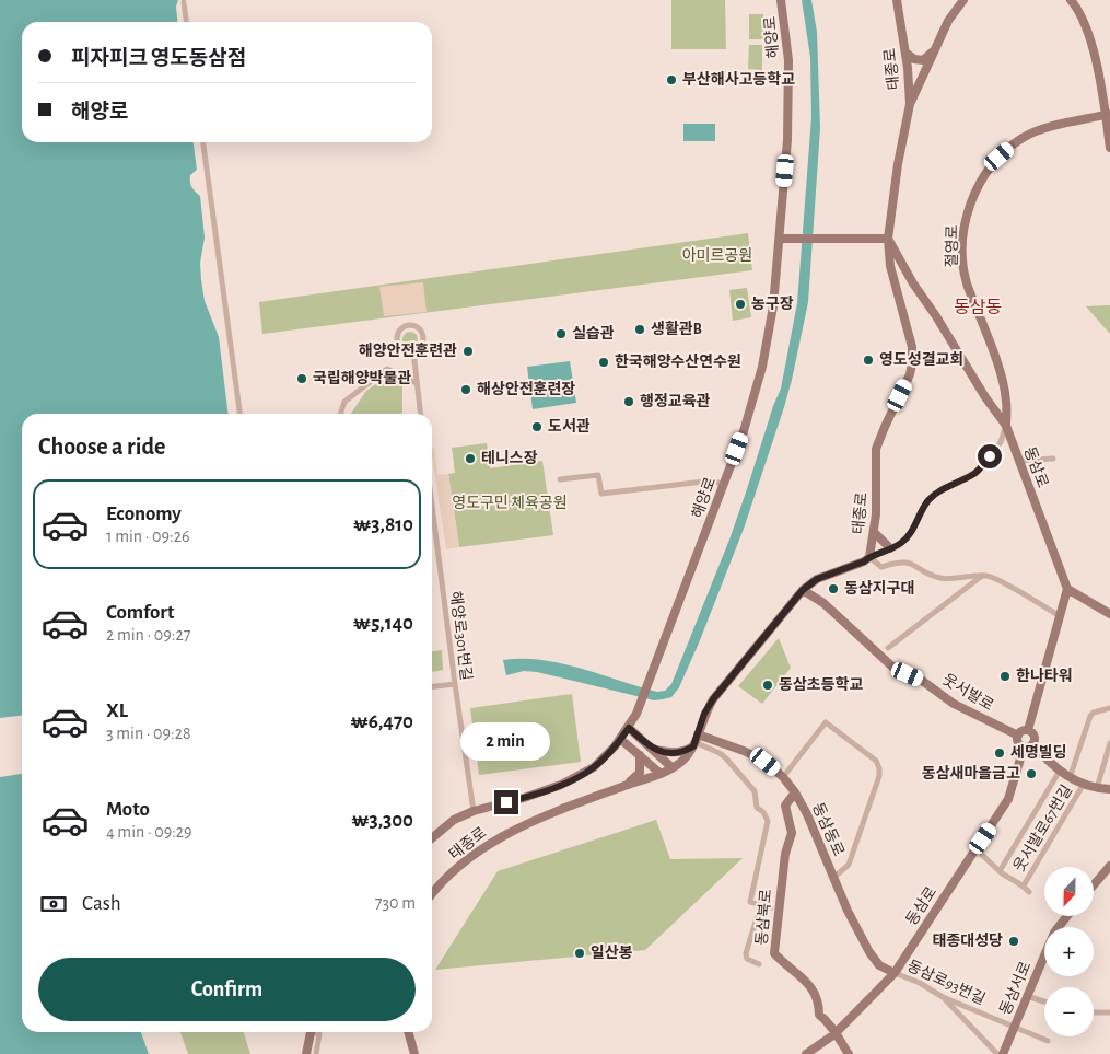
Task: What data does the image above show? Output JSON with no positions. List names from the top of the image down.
{
  "streets": {
    "main road": [
      "해양로",
      "태종로",
      "절영로",
      "동삼로",
      "웃서발로",
      "동삼동로",
      "동삼북로",
      "동삼서로"
    ],
    "street": ["해양로301번길", "웃서발로67번길", "동삼로93번길"]
  },
  "crossings": [
    ["해양로", "해양로301번길"],
    ["태종로", "동삼로"],
    ["태종로", "웃서발로"],
    ["태종로", "동삼동로"],
    ["절영로", "동삼로"],
    ["동삼로", "웃서발로"],
    ["동삼로", "동삼동로"],
    ["동삼로", "동삼북로"],
    ["동삼로", "동삼로93번길"],
    ["동삼동로", "동삼북로"],
    ["동삼동로", "동삼로93번길"],
    ["동삼로93번길", "동삼서로"]
  ],
  "districts": ["동삼동"],
  "parks": ["아미르공원", "영도구민 체육공원"],
  "places": [
    "부산해사고등학교",
    "농구장",
    "생활관B",
    "실습관",
    "해양안전훈련관",
    "영도성결교회",
    "한국해양수산연수원",
    "국립해양박물관",
    "해상안전훈련장",
    "행정교육관",
    "도서관",
    "테니스장",
    "동삼지구대",
    "한나타워",
    "동삼초등학교",
    "세명빌딩",
    "동삼새마을금고",
    "태종대성당",
    "일산봉"
  ],
  "north": "bottom",
  "page": {
    "banner": ["피자피크 영도동삼점", "해양로"],
    "heading": "Choose a ride",
    "list": [
      {
        "name": "Economy",
        "note": "1 min · 09:26",
        "value": "₩3,810"
      },
      {
        "name": "Comfort",
        "note": "2 min · 09:27",
        "value": "₩5,140"
      },
      {
        "name": "XL",
        "note": "3 min · 09:28",
        "value": "₩6,470"
      },
      {
        "name": "Moto",
        "note": "4 min · 09:29",
        "value": "₩3,300"
      }
    ],
    "bubble": "2 min",
    "map_buttons": ["+", "−"],
    "pay": ["Cash", "730 m"],
    "buttons": "Confirm"
  }
}
